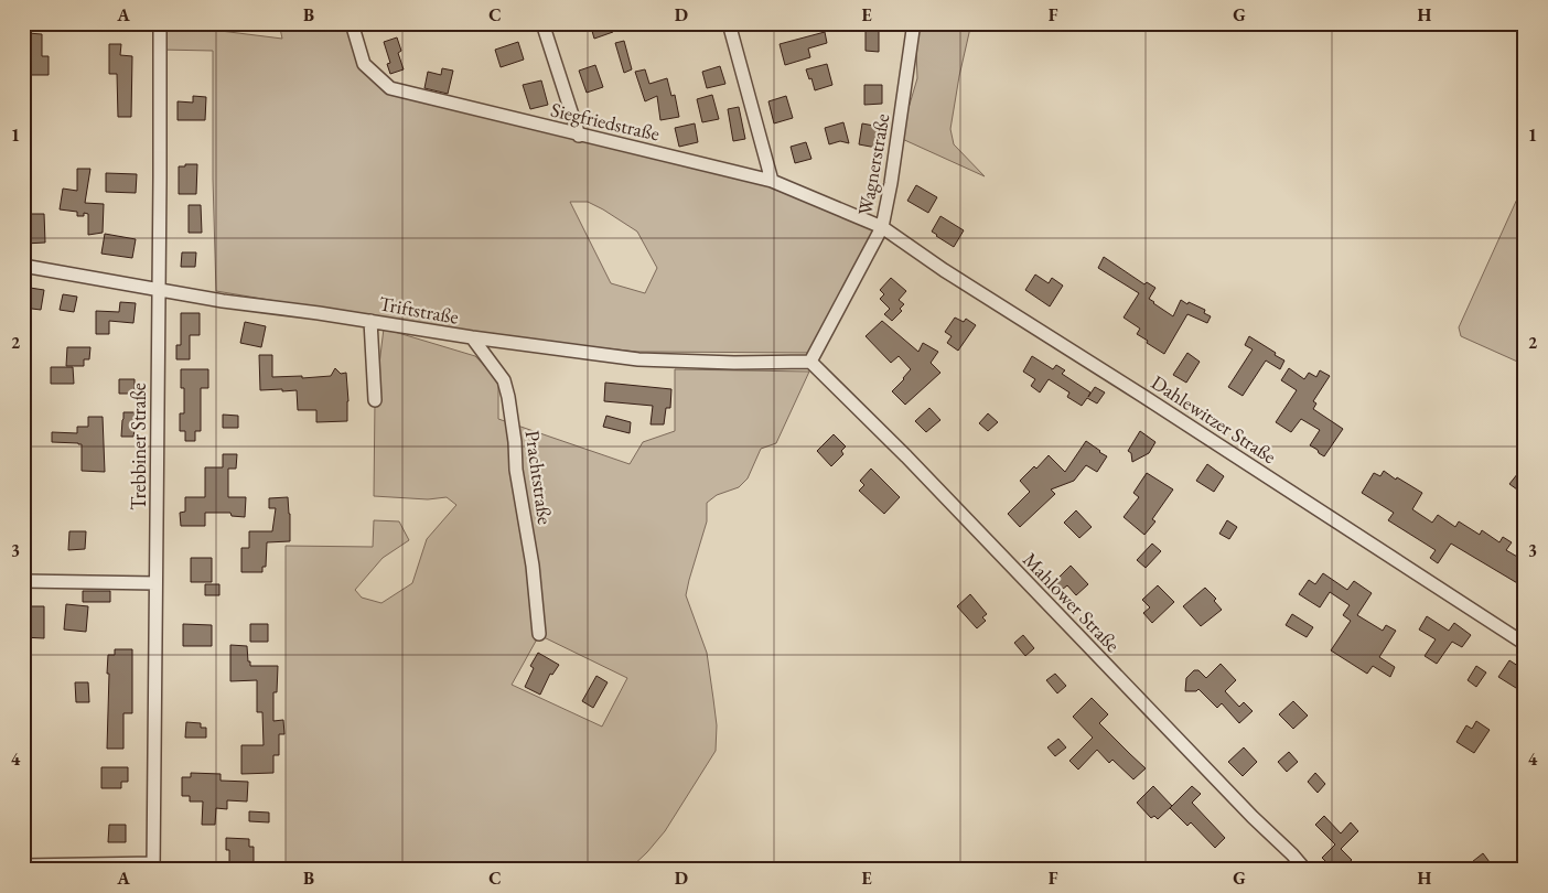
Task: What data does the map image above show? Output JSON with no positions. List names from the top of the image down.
{
  "streets": {
    "street": [
      "Siegfriedstraße",
      "Wagnerstraße",
      "Triftstraße",
      "Dahlewitzer Straße",
      "Trebbiner Straße",
      "Prachtstraße",
      "Mahlower Straße"
    ]
  },
  "crossings": [
    ["Siegfriedstraße", "Wagnerstraße"],
    ["Siegfriedstraße", "Dahlewitzer Straße"],
    ["Wagnerstraße", "Triftstraße"],
    ["Wagnerstraße", "Dahlewitzer Straße"],
    ["Wagnerstraße", "Mahlower Straße"],
    ["Triftstraße", "Trebbiner Straße"],
    ["Triftstraße", "Prachtstraße"],
    ["Triftstraße", "Mahlower Straße"]
  ],
  "grid": {
    "columns": [
      "A",
      "B",
      "C",
      "D",
      "E",
      "F",
      "G",
      "H"
    ],
    "rows": [
      "1",
      "2",
      "3",
      "4"
    ]
  }
}
